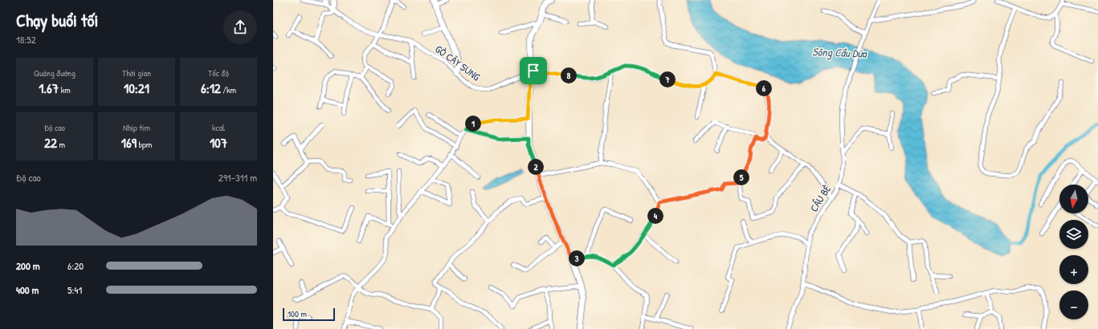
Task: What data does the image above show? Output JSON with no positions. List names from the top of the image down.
{
  "streets": {
    "street": ["GÒ CÂY SUNG", "CẦU BÈ"]
  },
  "water": ["Sông Cầu Dứa"],
  "scale_bar": "100 m",
  "north": "bottom",
  "page": {
    "heading": ["Chạy buổi tối", "18:52"],
    "stats": [
      ["Quãng đường", "1.67 km"],
      ["Thời gian", "10:21"],
      ["Tốc độ", "6:12 /km"],
      ["Độ cao", "22 m"],
      ["Nhịp tim", "169 bpm"],
      ["kcal", "107"]
    ],
    "pins": [
      "8",
      "7",
      "6",
      "1",
      "2",
      "5",
      "4",
      "3"
    ],
    "chart": ["Độ cao", "291–311 m"],
    "map_buttons": ["+", "−"],
    "list": [
      {
        "name": "200 m",
        "note": "6:20"
      },
      {
        "name": "400 m",
        "note": "5:41"
      }
    ],
    "scale": "100 m"
  }
}
